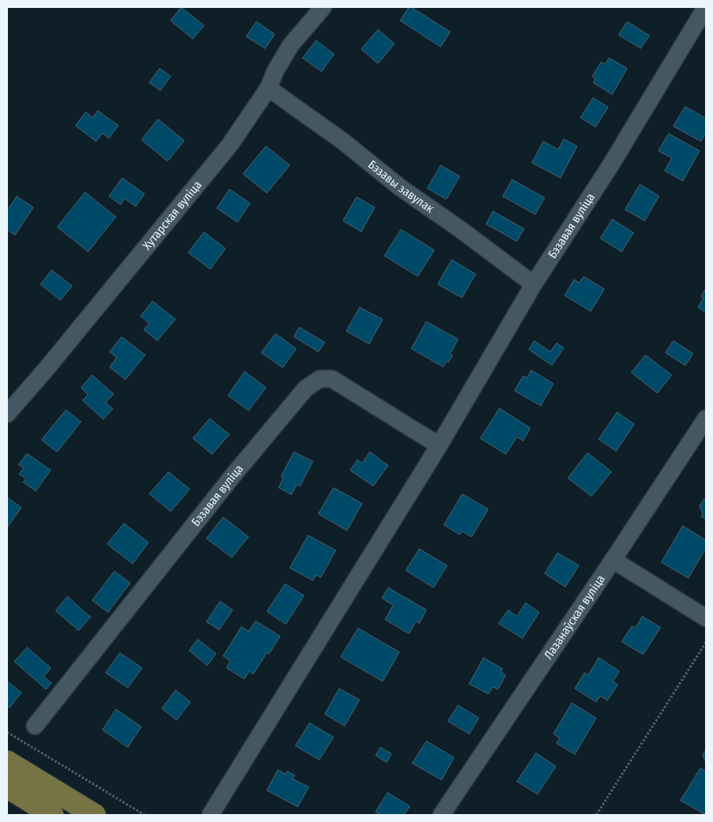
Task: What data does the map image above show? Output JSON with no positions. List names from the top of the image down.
{
  "streets": {
    "street": [
      "Бэзавы завулак",
      "Хутарская вуліца",
      "Бэзавая вуліца",
      "Лазанаўская вуліца"
    ]
  },
  "crossings": [
    ["Бэзавы завулак", "Хутарская вуліца"],
    ["Бэзавы завулак", "Бэзавая вуліца"]
  ]
}
